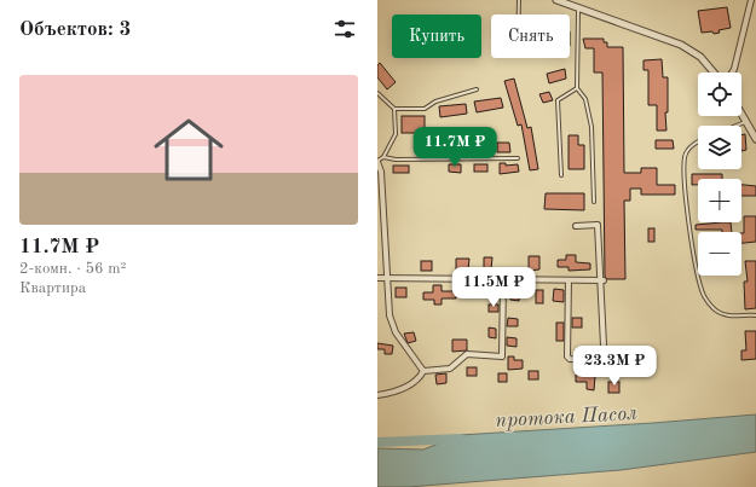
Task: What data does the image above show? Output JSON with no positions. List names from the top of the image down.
{
  "water": ["протока Пасол"],
  "page": {
    "heading": "Объектов: 3",
    "chip": ["Купить", "Снять"],
    "list": [
      {
        "name": "11.7M ₽",
        "note": "2-комн. · 56 m² · Квартира"
      }
    ],
    "map_buttons": ["+", "−"],
    "price": ["11.7M ₽", "11.5M ₽", "23.3M ₽"]
  }
}
